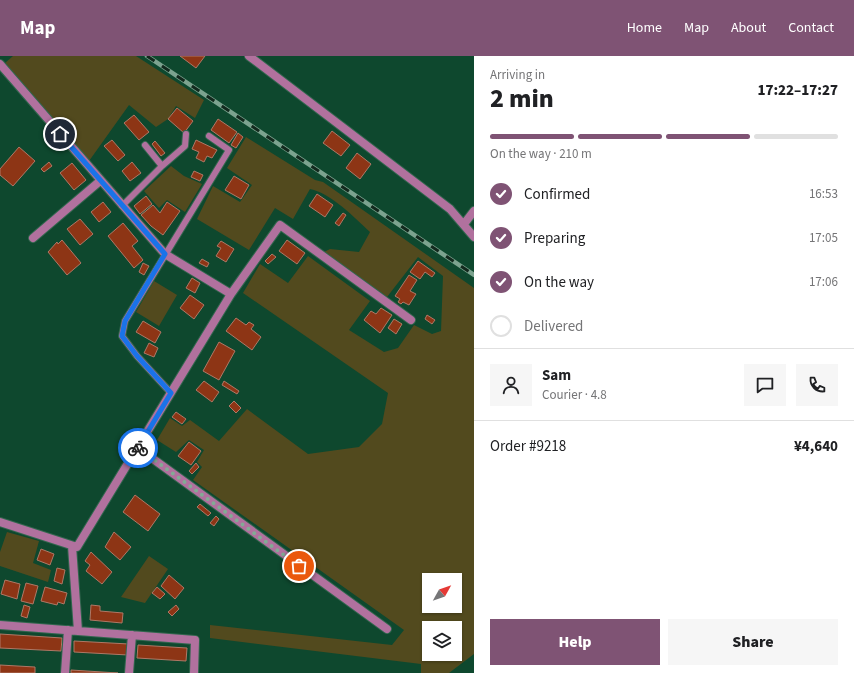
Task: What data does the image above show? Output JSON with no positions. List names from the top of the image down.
{
  "north": "top right",
  "page": {
    "header": "Map",
    "nav": [
      "Home",
      "Map",
      "About",
      "Contact"
    ],
    "heading": ["2 min", "Arriving in", "17:22–17:27"],
    "panel": [
      "Sam",
      "Courier · 4.8",
      "Order #9218",
      "¥4,640"
    ],
    "bar": "On the way · 210 m",
    "list": [
      ["Confirmed", "16:53"],
      ["Preparing", "17:05"],
      ["On the way", "17:06"],
      "Delivered"
    ],
    "buttons": ["Help", "Share"]
  }
}
